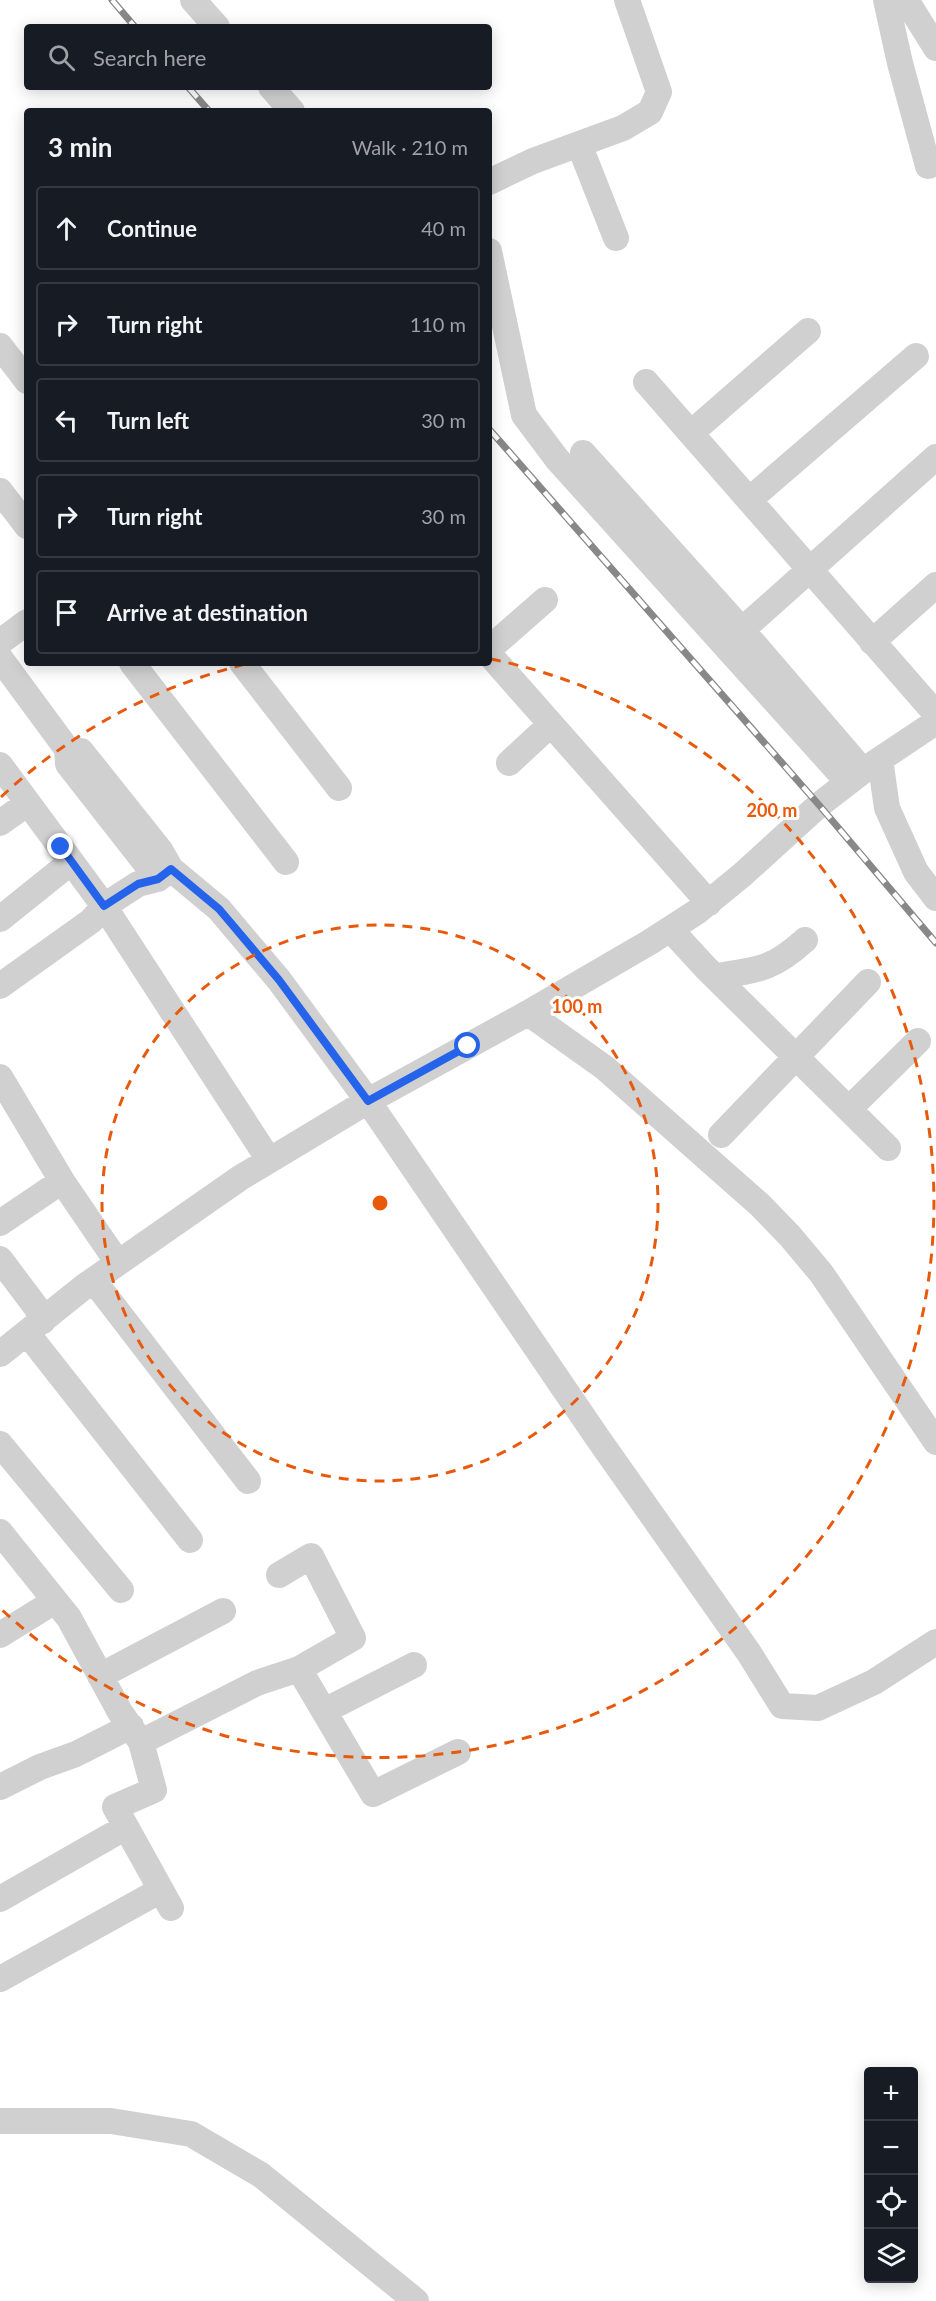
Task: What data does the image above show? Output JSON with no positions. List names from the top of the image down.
{
  "page": {
    "search": "Search here",
    "heading": ["3 min", "Walk · 210 m"],
    "list": [
      ["Continue", "40 m"],
      ["Turn right", "110 m"],
      ["Turn left", "30 m"],
      ["Turn right", "30 m"],
      "Arrive at destination"
    ],
    "map_buttons": ["+", "−"]
  },
  "rings": ["200 m", "100 m"]
}
